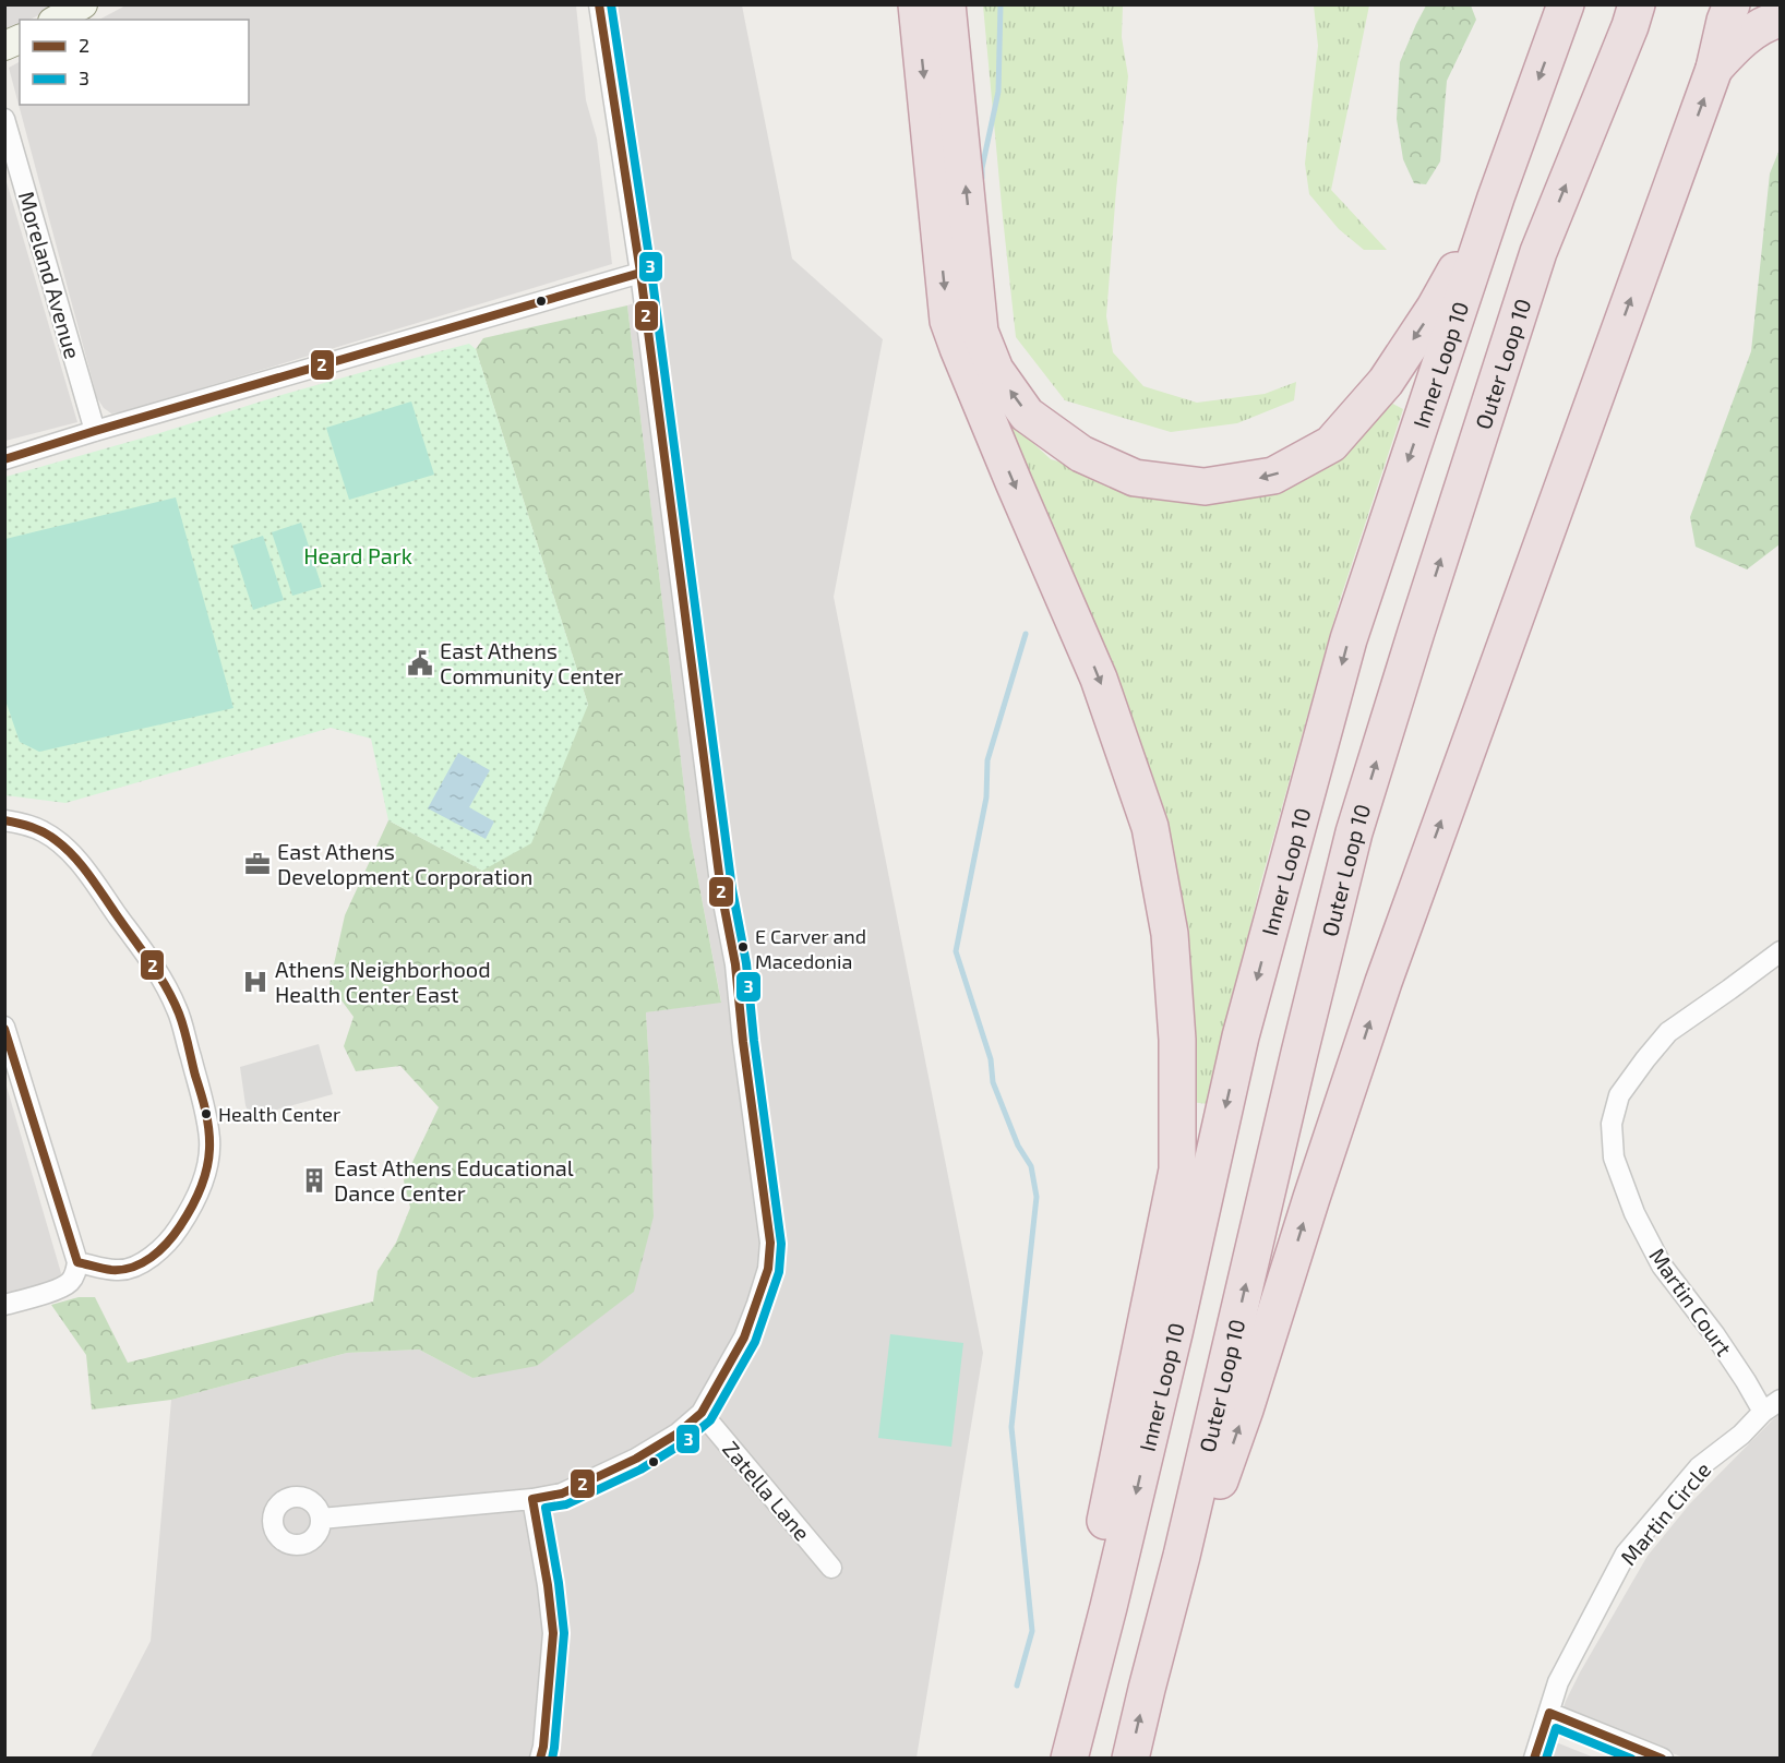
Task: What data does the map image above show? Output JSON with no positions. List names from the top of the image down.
{
  "streets": {
    "highway": ["Outer Loop 10", "Inner Loop 10"],
    "street": [
      "Moreland Avenue",
      "Martin Court",
      "Zatella Lane",
      "Martin Circle"
    ]
  },
  "crossings": [
    ["Martin Court", "Martin Circle"]
  ],
  "parks": ["Heard Park"],
  "places": {
    "public building": ["East Athens Community Center"],
    "office": ["East Athens Development Corporation"],
    "other": ["E Carver and Macedonia", "Health Center"],
    "hospital": ["Athens Neighborhood Health Center East"],
    "building": ["East Athens Educational Dance Center"]
  },
  "lines": ["transit line 2", "transit line 3"],
  "legend": ["2", "3"]
}
